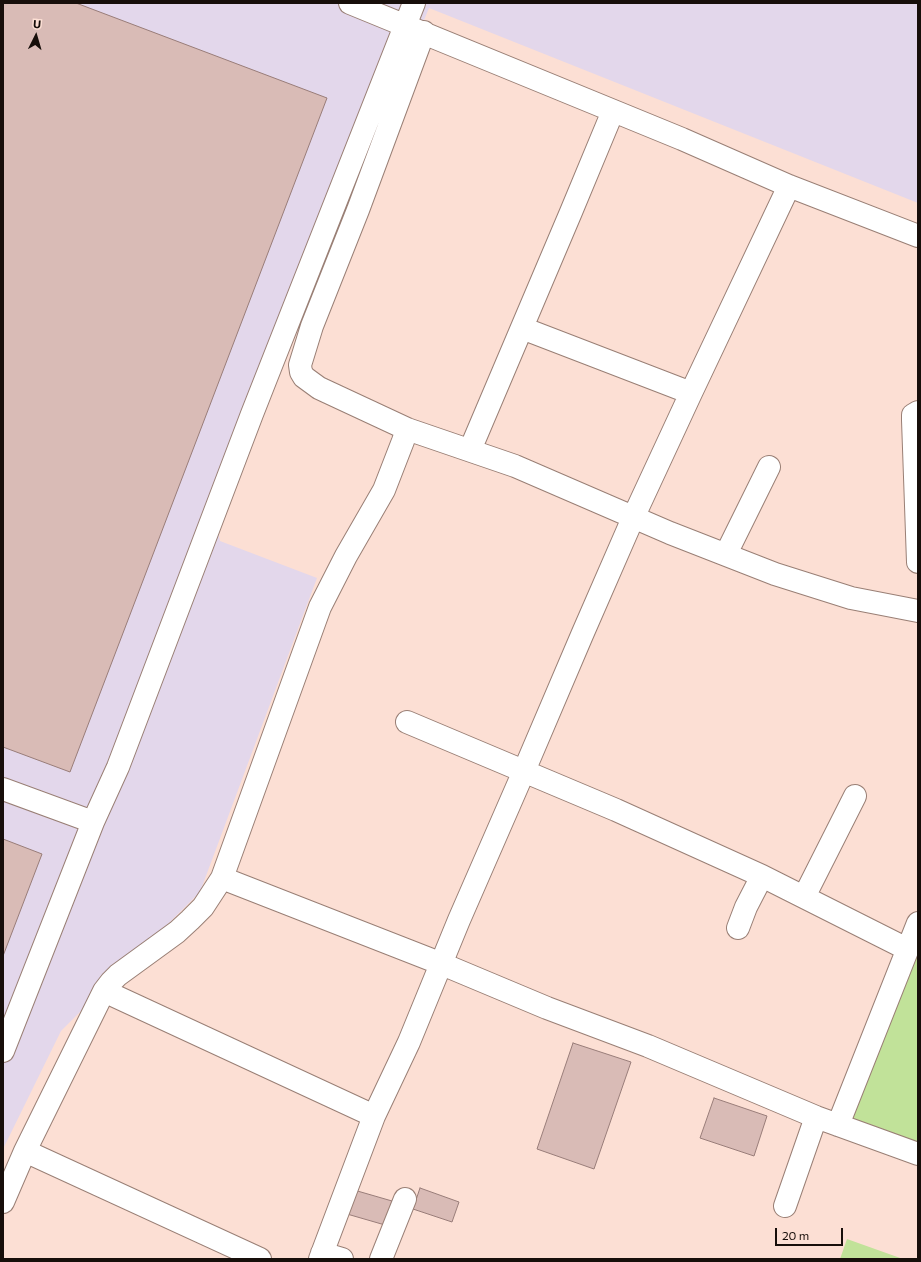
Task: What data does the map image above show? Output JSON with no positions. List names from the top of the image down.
{
  "scale_bar": "20 m",
  "north": "top"
}
